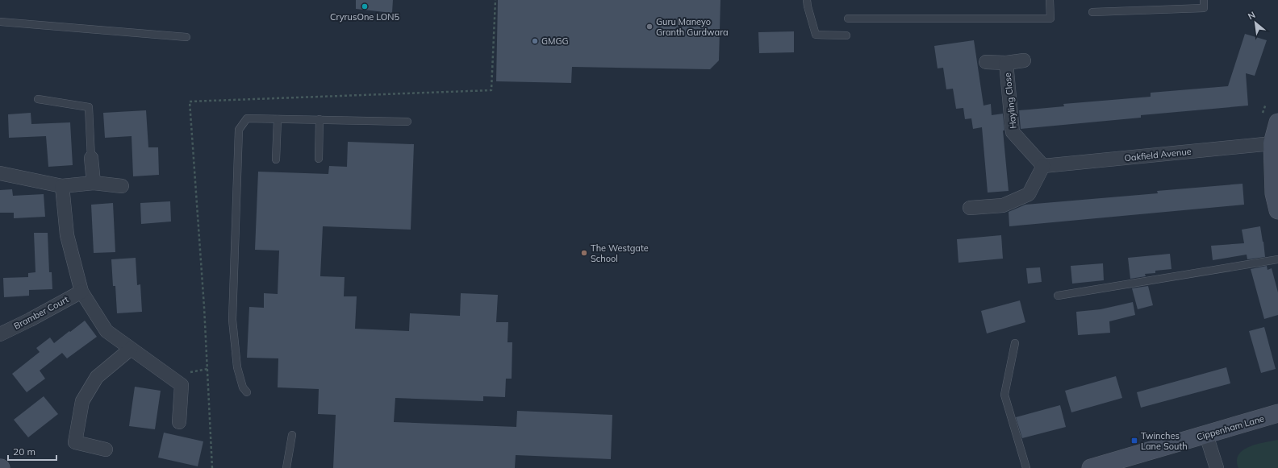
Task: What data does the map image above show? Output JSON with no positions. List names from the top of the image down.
{
  "streets": {
    "street": [
      "Hayling Close",
      "Oakfield Avenue",
      "Bramber Court",
      "Cippenham Lane"
    ]
  },
  "crossings": [
    ["Hayling Close", "Oakfield Avenue"]
  ],
  "places": {
    "other": [
      "CryrusOne LON5",
      "Guru Maneyo Granth Gurdwara",
      "GMGG",
      "The Westgate School"
    ],
    "transit": ["Twinches Lane South"]
  },
  "scale_bar": "20 m",
  "north": "top left"
}
